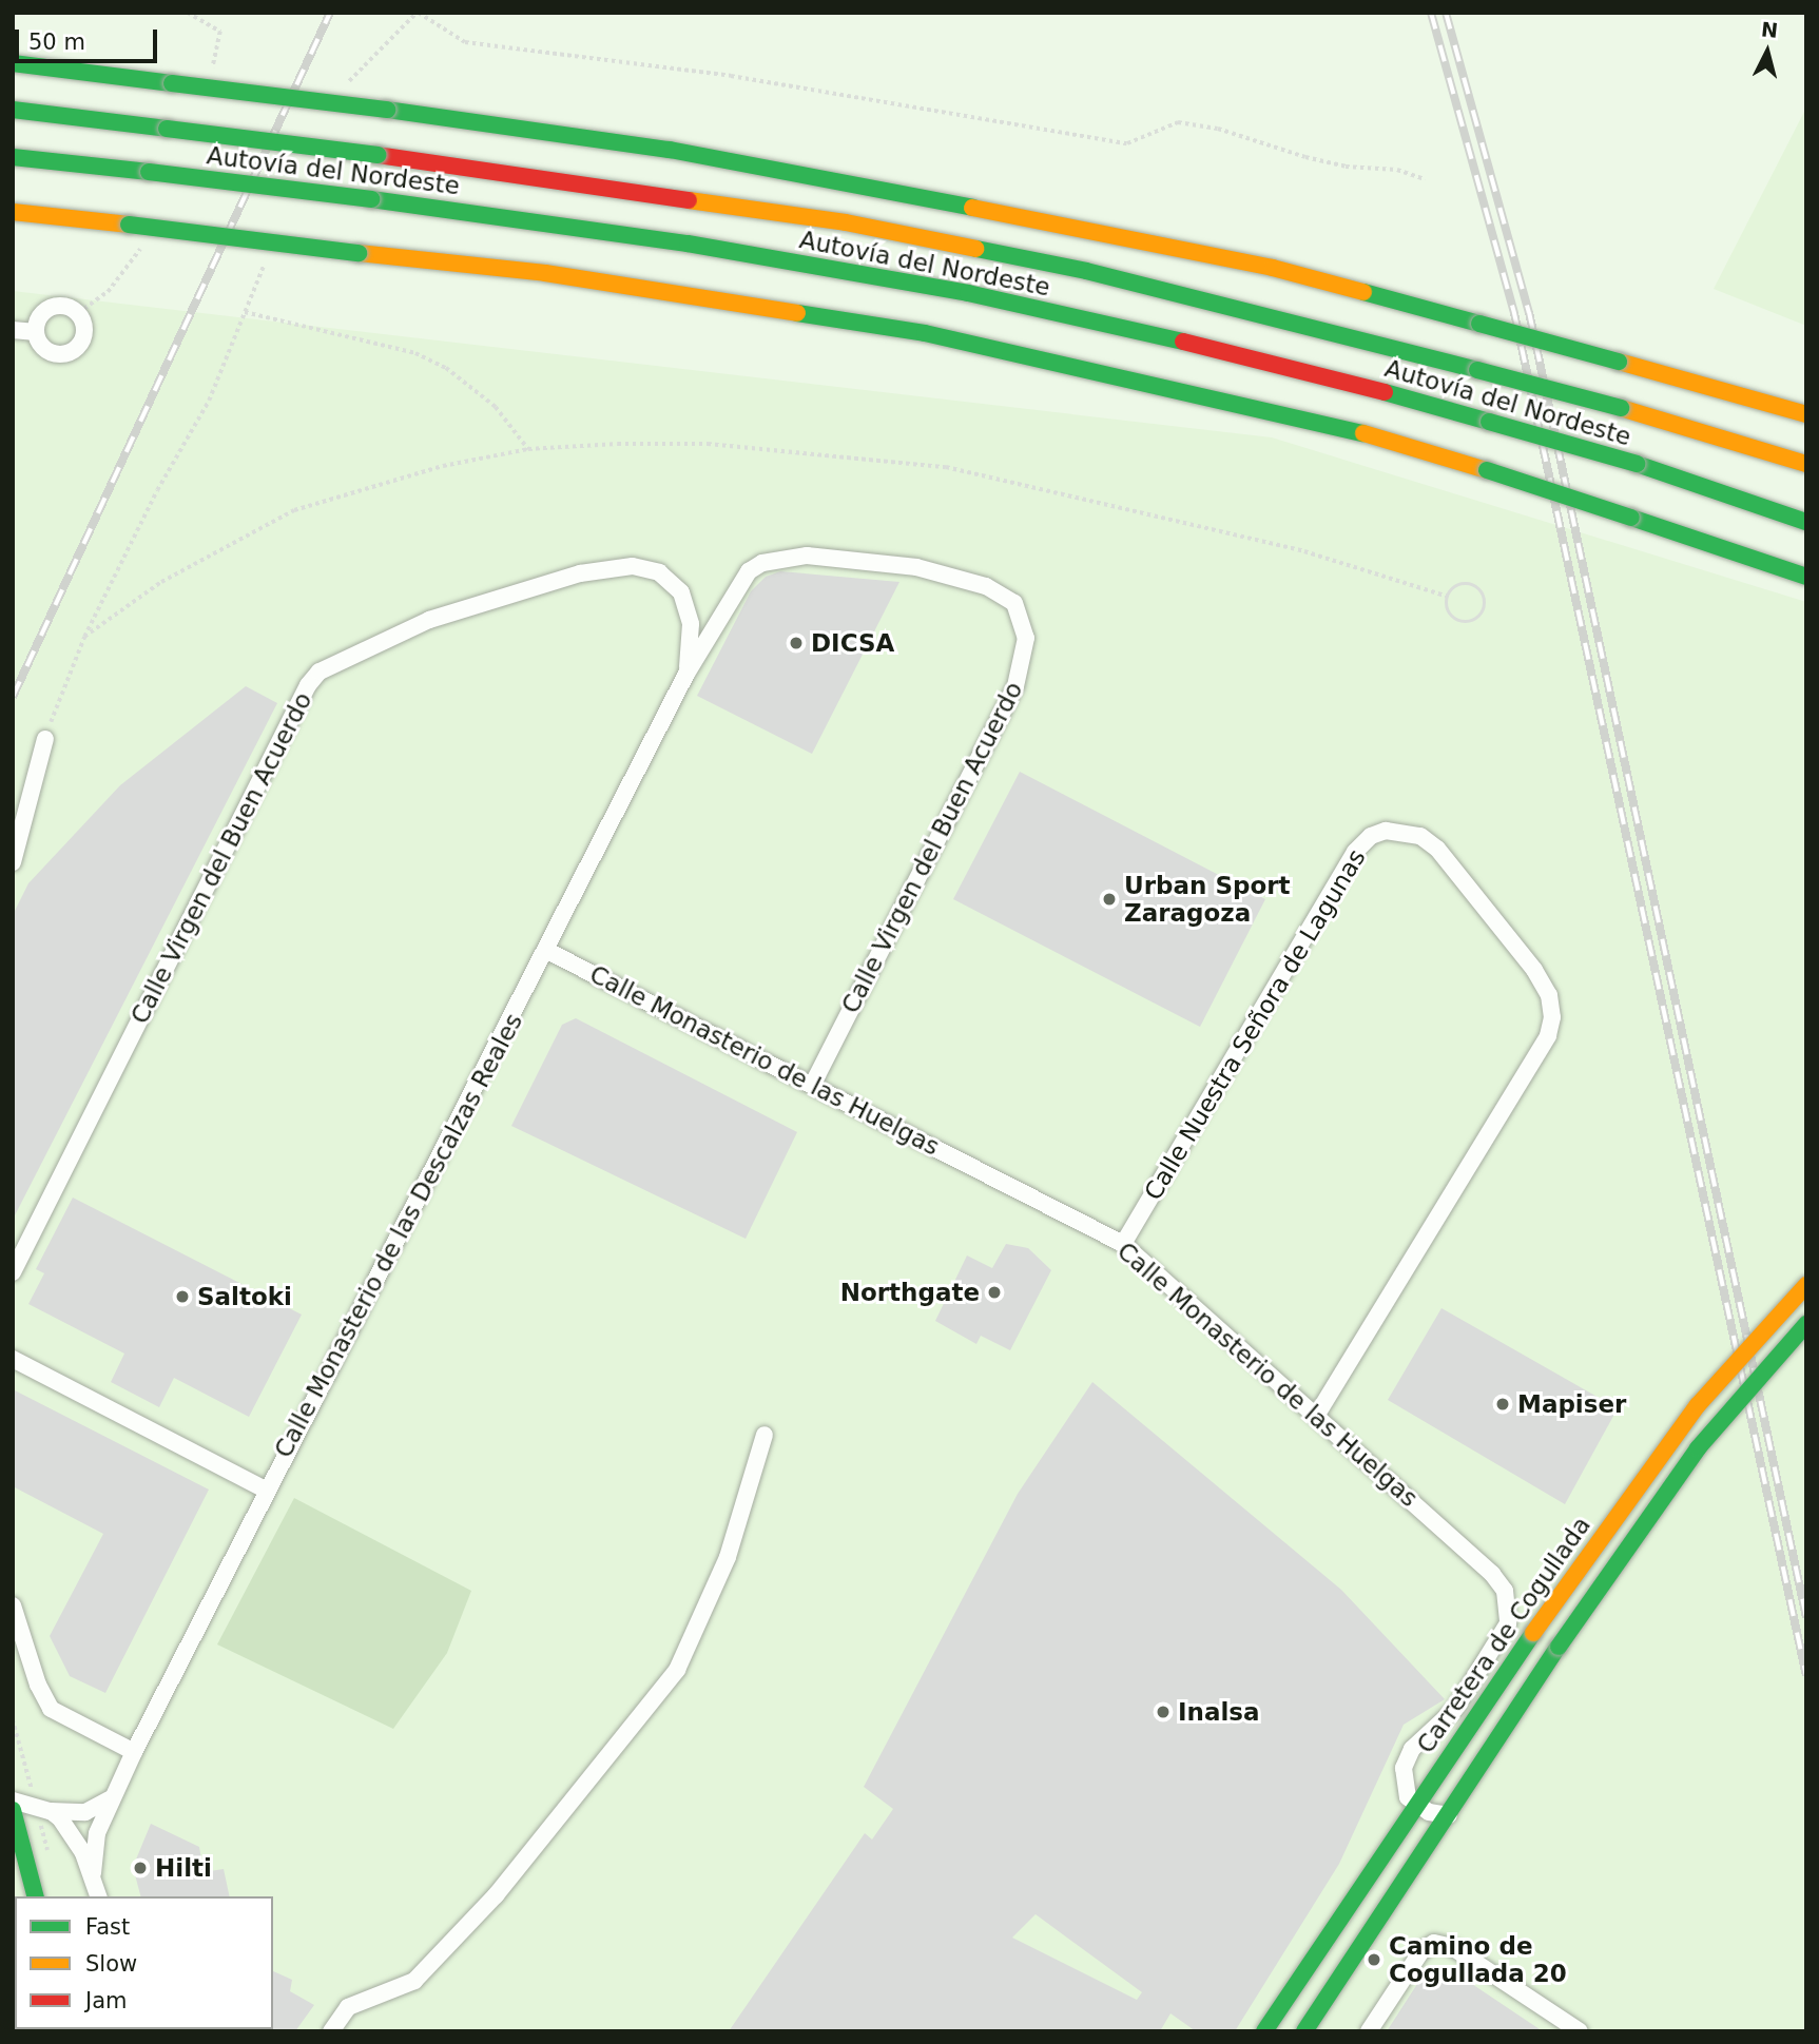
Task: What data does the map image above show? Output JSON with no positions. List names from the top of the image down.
{
  "streets": {
    "main road": ["Autovía del Nordeste", "Carretera de Cogullada"],
    "street": [
      "Calle Virgen del Buen Acuerdo",
      "Calle Nuestra Señora de Lagunas",
      "Calle Monasterio de las Huelgas",
      "Calle Monasterio de las Descalzas Reales"
    ]
  },
  "crossings": [
    ["Calle Virgen del Buen Acuerdo", "Calle Monasterio de las Huelgas"],
    ["Calle Virgen del Buen Acuerdo", "Calle Monasterio de las Descalzas Reales"],
    ["Calle Nuestra Señora de Lagunas", "Calle Monasterio de las Huelgas"],
    ["Calle Monasterio de las Huelgas", "Calle Monasterio de las Descalzas Reales"],
    ["Calle Monasterio de las Huelgas", "Carretera de Cogullada"]
  ],
  "places": [
    "DICSA",
    "Urban Sport Zaragoza",
    "Northgate",
    "Saltoki",
    "Mapiser",
    "Inalsa",
    "Hilti",
    "Camino de Cogullada 20"
  ],
  "legend": ["Fast", "Slow", "Jam"],
  "scale_bar": "50 m",
  "north": "top"
}
